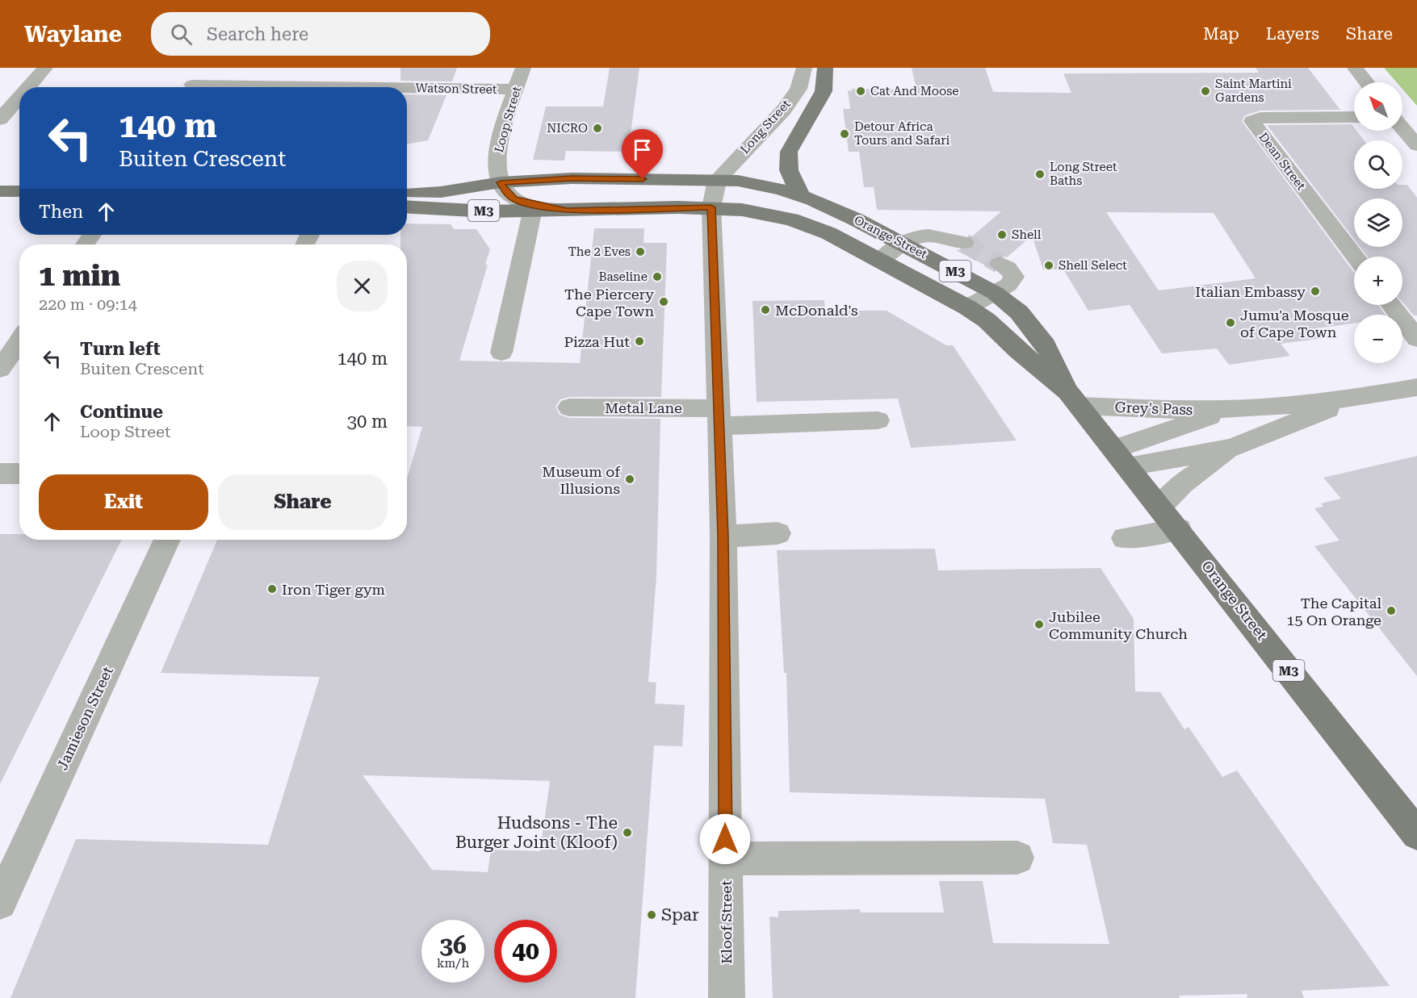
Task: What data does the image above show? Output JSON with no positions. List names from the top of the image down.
{
  "streets": {
    "main road": ["M3", "Orange Street"],
    "street": [
      "Watson Street",
      "Loop Street",
      "Long Street",
      "Dean Street",
      "Metal Lane",
      "Grey's Pass",
      "Jamieson Street",
      "Kloof Street"
    ]
  },
  "crossings": [
    ["Watson Street", "Loop Street"],
    ["Loop Street", "M3"],
    ["Long Street", "M3"],
    ["Long Street", "Orange Street"],
    ["Long Street", "Kloof Street"],
    ["M3", "Orange Street"],
    ["M3", "Kloof Street"],
    ["Orange Street", "Grey's Pass"],
    ["Orange Street", "Kloof Street"],
    ["Metal Lane", "Kloof Street"]
  ],
  "places": [
    "Cat And Moose",
    "Saint Martini Gardens",
    "NICRO",
    "Detour Africa Tours and Safari",
    "Long Street Baths",
    "Shell",
    "The 2 Eves",
    "Shell Select",
    "Baseline",
    "Italian Embassy",
    "The Piercery Cape Town",
    "McDonald's",
    "Jumu'a Mosque of Cape Town",
    "Pizza Hut",
    "Museum of Illusions",
    "Iron Tiger gym",
    "The Capital 15 On Orange",
    "Jubilee Community Church",
    "Hudsons - The Burger Joint (Kloof)",
    "Spar"
  ],
  "north": "top left",
  "page": {
    "header": "Waylane",
    "search": "Search here",
    "nav": ["Map", "Layers", "Share"],
    "map_buttons": ["+", "−"],
    "turn": ["140 m", "Buiten Crescent"],
    "then": "Then",
    "heading": ["1 min", "220 m · 09:14"],
    "list": [
      {
        "name": "Turn left",
        "note": "Buiten Crescent",
        "value": "140 m"
      },
      {
        "name": "Continue",
        "note": "Loop Street",
        "value": "30 m"
      }
    ],
    "buttons": ["Exit", "Share"],
    "speed": "36 km/h",
    "limit": "40"
  }
}
